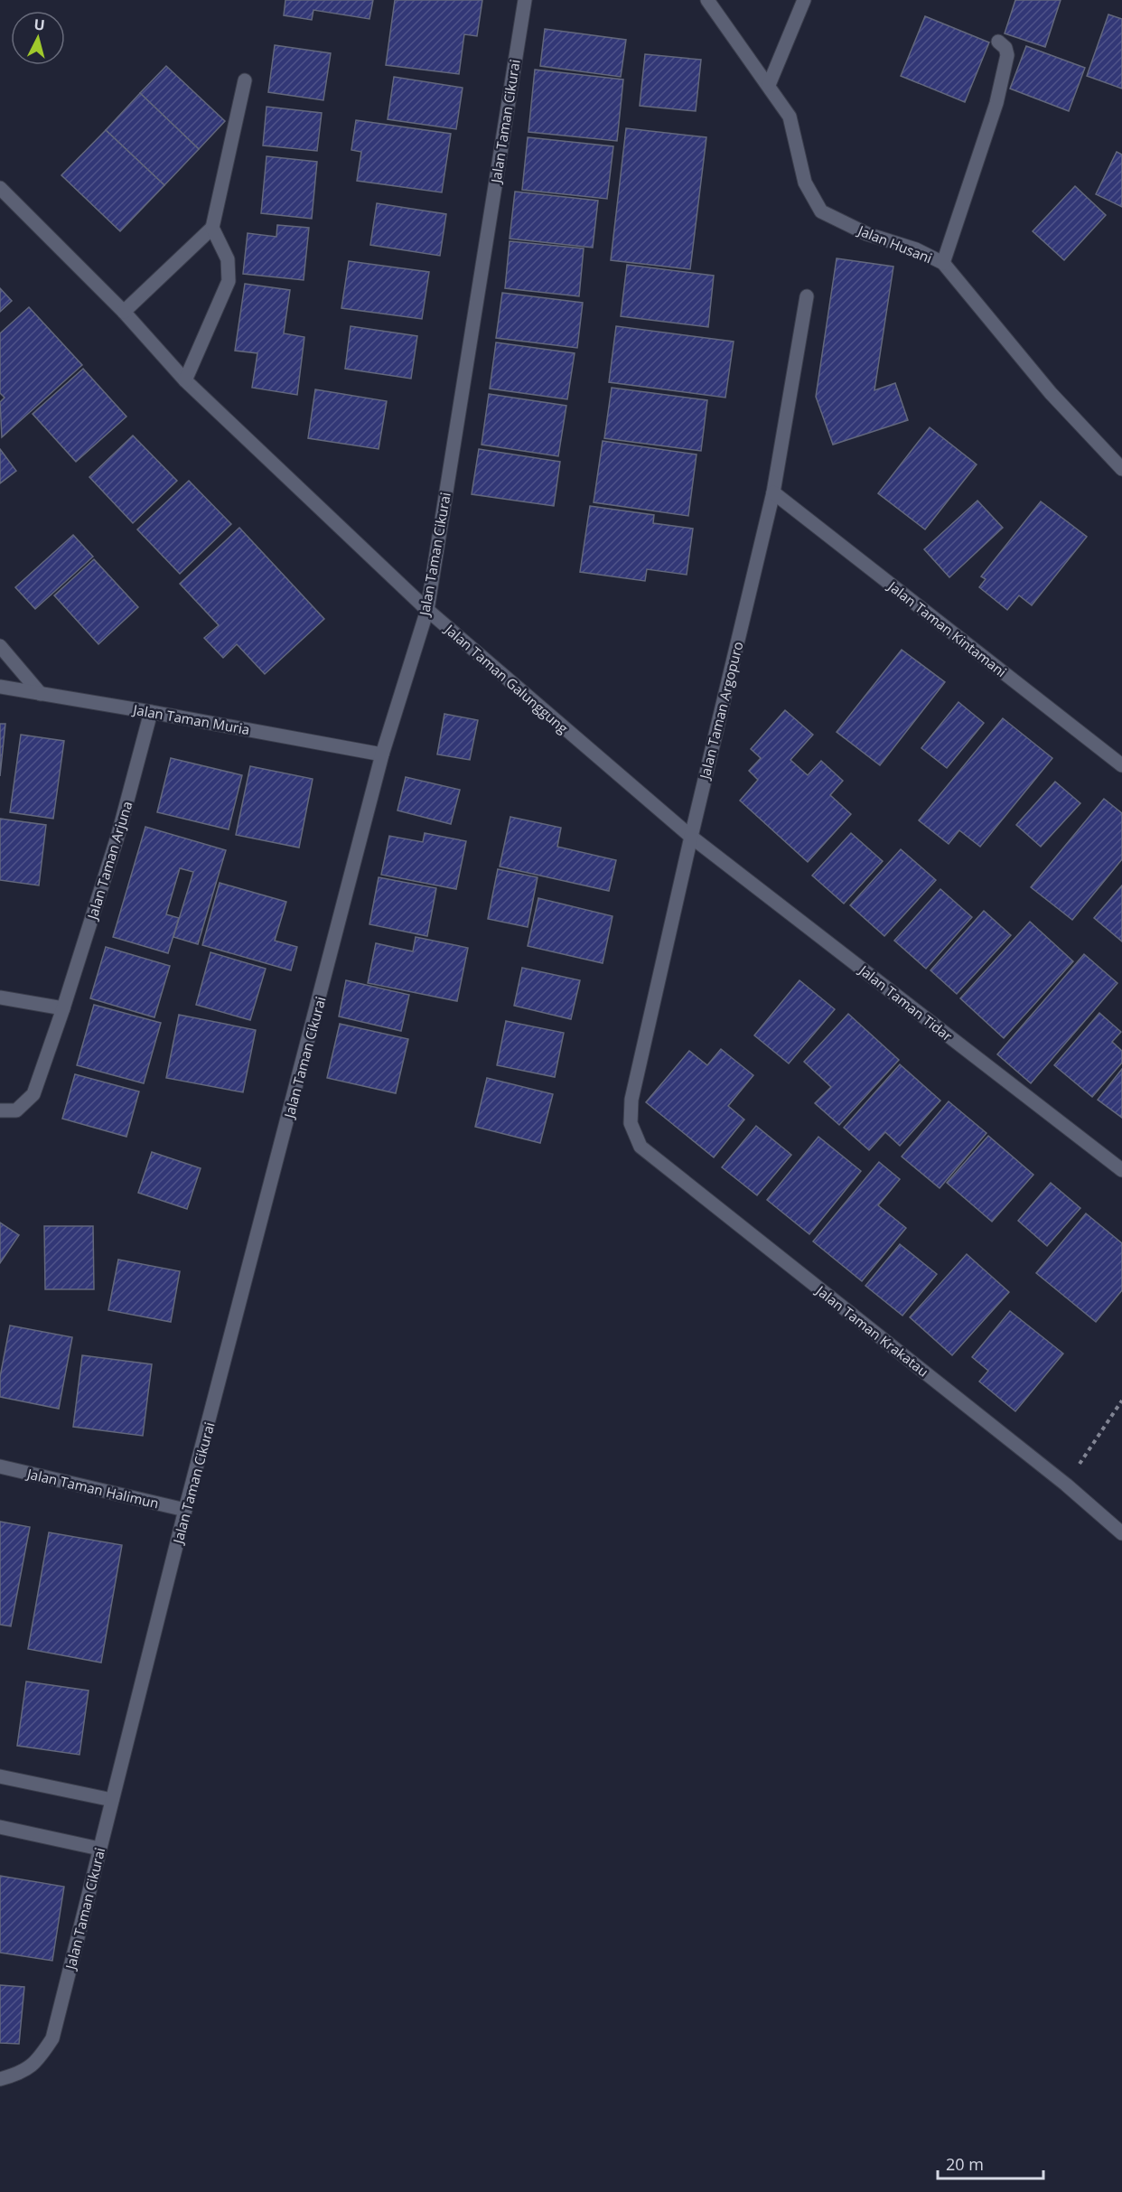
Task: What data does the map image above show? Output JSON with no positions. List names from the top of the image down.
{
  "streets": {
    "street": [
      "Jalan Taman Cikurai",
      "Jalan Husani",
      "Jalan Taman Kintamani",
      "Jalan Taman Galunggung",
      "Jalan Taman Argopuro",
      "Jalan Taman Muria",
      "Jalan Taman Arjuna",
      "Jalan Taman Tidar",
      "Jalan Taman Krakatau",
      "Jalan Taman Halimun"
    ]
  },
  "crossings": [
    ["Jalan Taman Cikurai", "Jalan Taman Galunggung"],
    ["Jalan Taman Cikurai", "Jalan Taman Muria"],
    ["Jalan Taman Cikurai", "Jalan Taman Halimun"],
    ["Jalan Taman Kintamani", "Jalan Taman Argopuro"],
    ["Jalan Taman Galunggung", "Jalan Taman Argopuro"],
    ["Jalan Taman Galunggung", "Jalan Taman Tidar"],
    ["Jalan Taman Argopuro", "Jalan Taman Tidar"],
    ["Jalan Taman Argopuro", "Jalan Taman Krakatau"],
    ["Jalan Taman Muria", "Jalan Taman Arjuna"]
  ],
  "scale_bar": "20 m",
  "north": "top"
}
